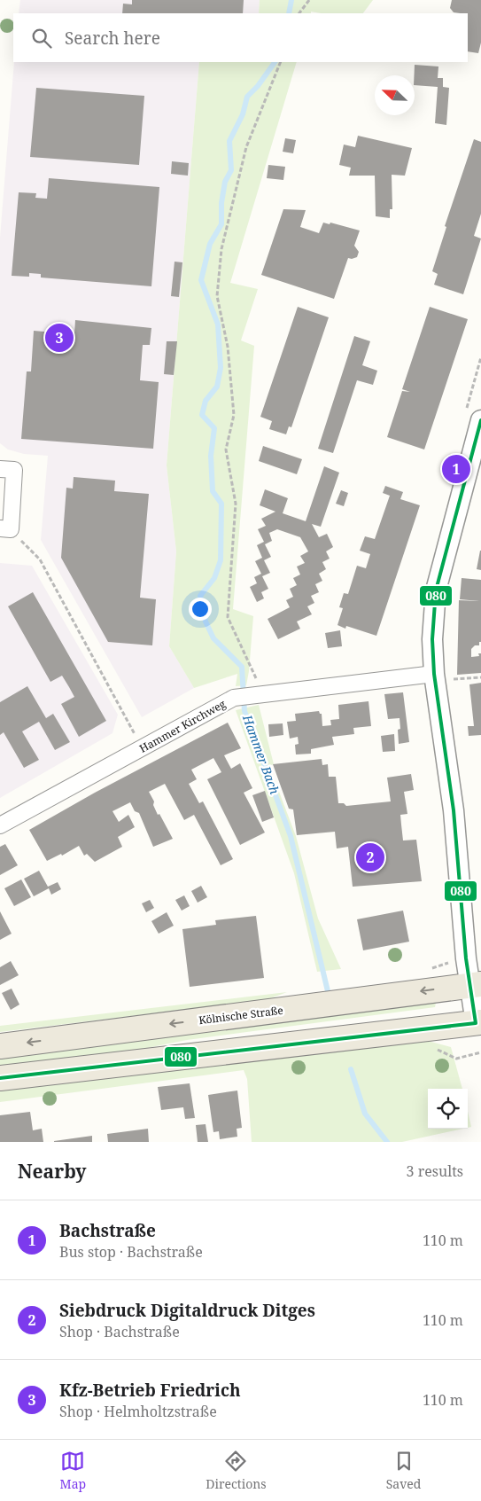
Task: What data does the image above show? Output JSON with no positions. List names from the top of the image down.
{
  "streets": {
    "main road": ["Kölnische Straße"],
    "street": ["Hammer Kirchweg"]
  },
  "water": ["Hammer Bach"],
  "lines": ["transit line 080"],
  "north": "top left",
  "page": {
    "search": "Search here",
    "pins": ["3", "1", "2"],
    "heading": ["Nearby", "3 results"],
    "list": [
      {
        "mark": "1",
        "name": "Bachstraße",
        "note": "Bus stop · Bachstraße",
        "value": "110 m"
      },
      {
        "mark": "2",
        "name": "Siebdruck Digitaldruck Ditges",
        "note": "Shop · Bachstraße",
        "value": "110 m"
      },
      {
        "mark": "3",
        "name": "Kfz-Betrieb Friedrich",
        "note": "Shop · Helmholtzstraße",
        "value": "110 m"
      }
    ],
    "nav": ["Map", "Directions", "Saved"]
  }
}
